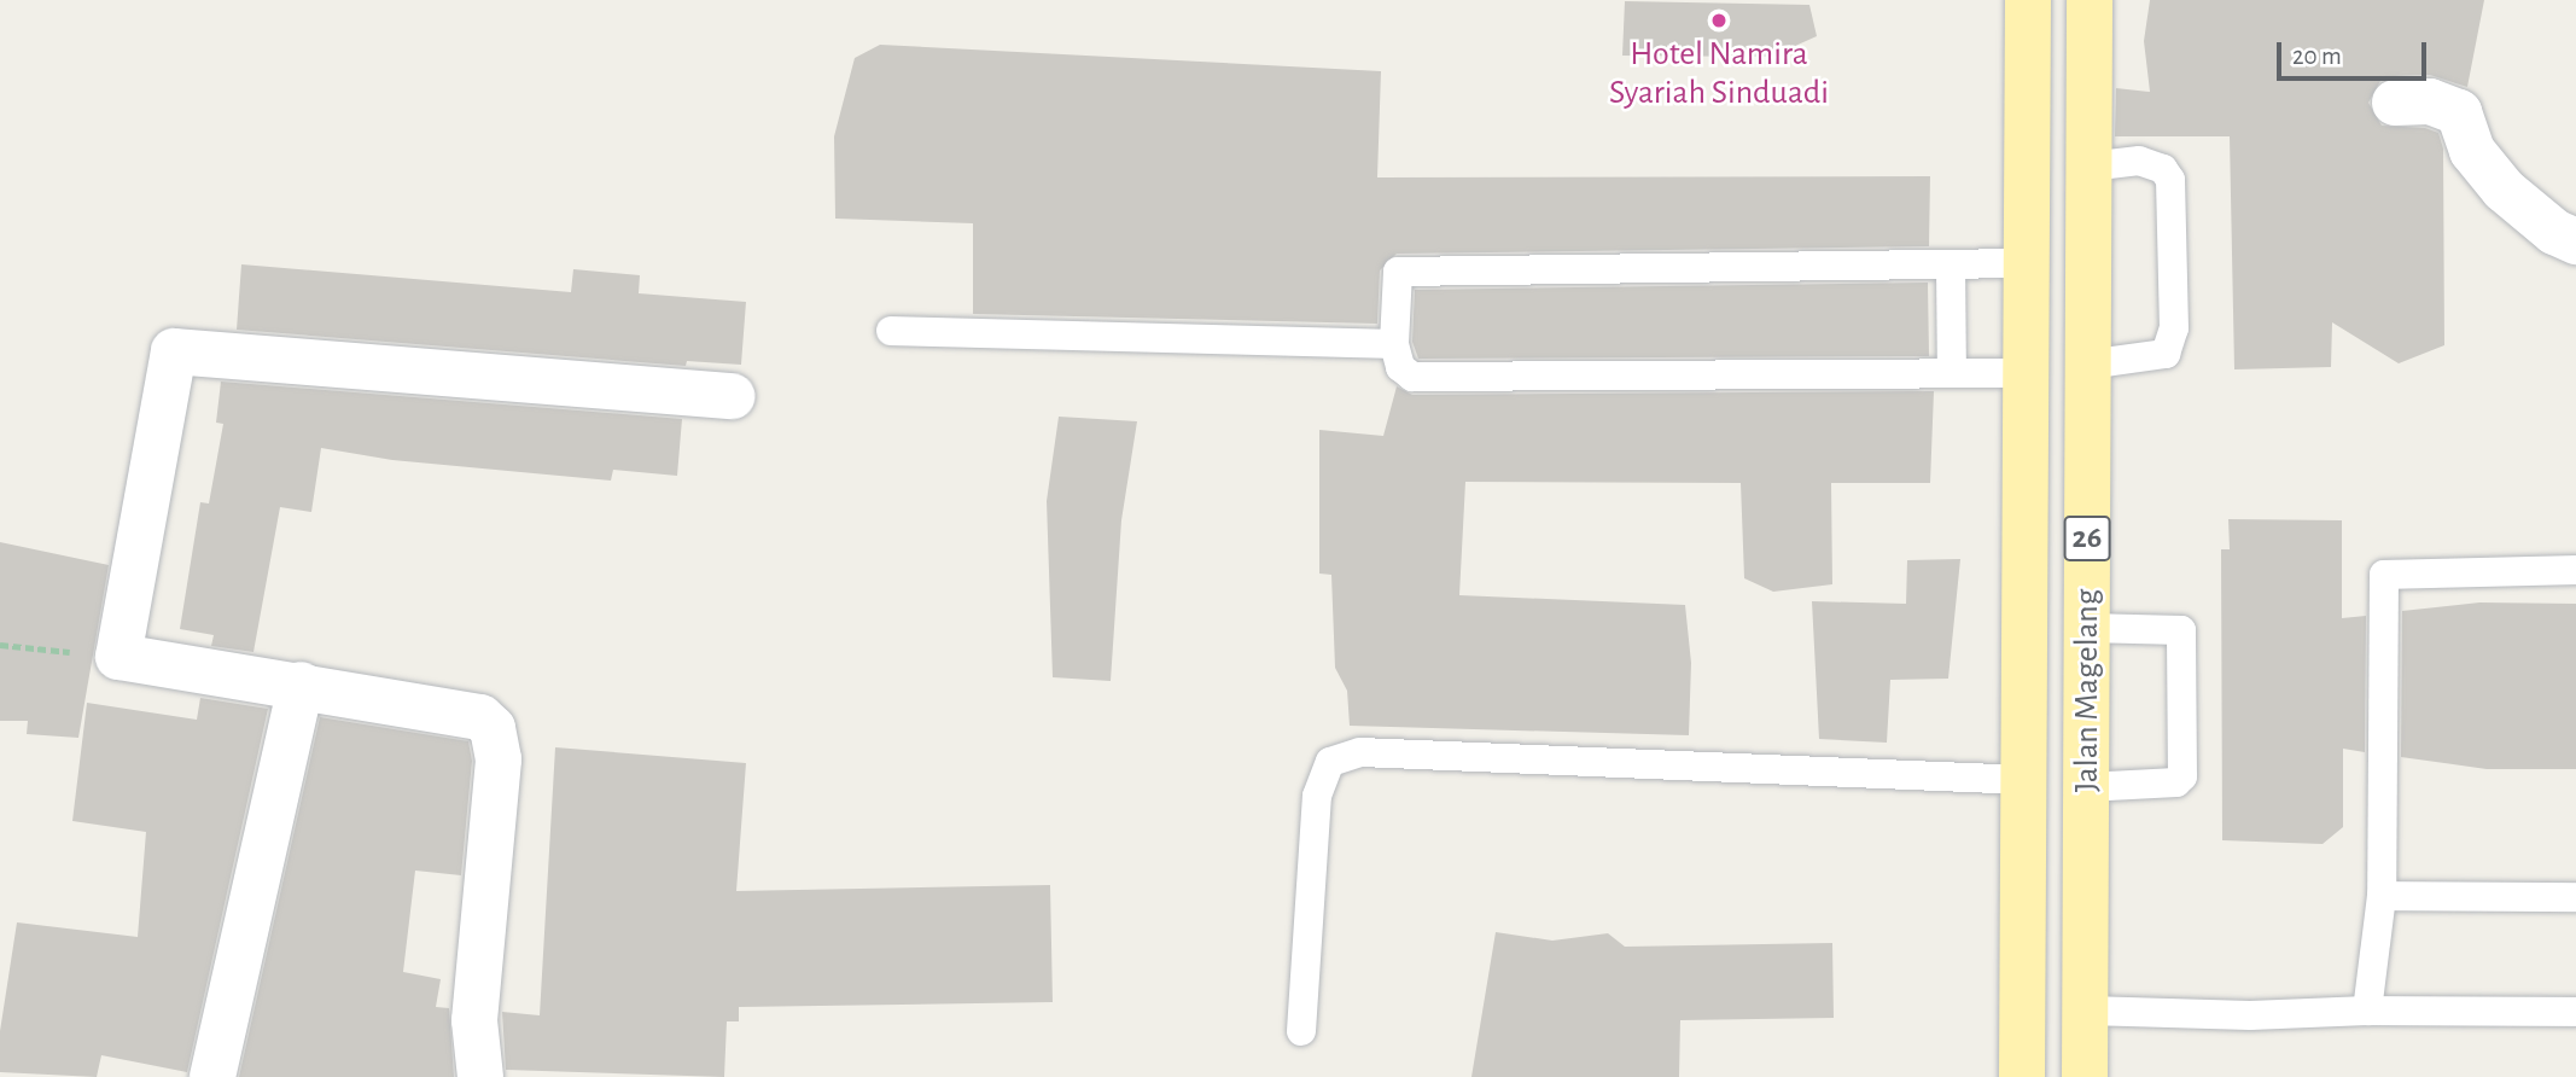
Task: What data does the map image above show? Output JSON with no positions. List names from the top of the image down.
{
  "streets": {
    "main road": ["26", "Jalan Magelang"]
  },
  "places": ["Hotel Namira Syariah Sinduadi"],
  "scale_bar": "20 m"
}
